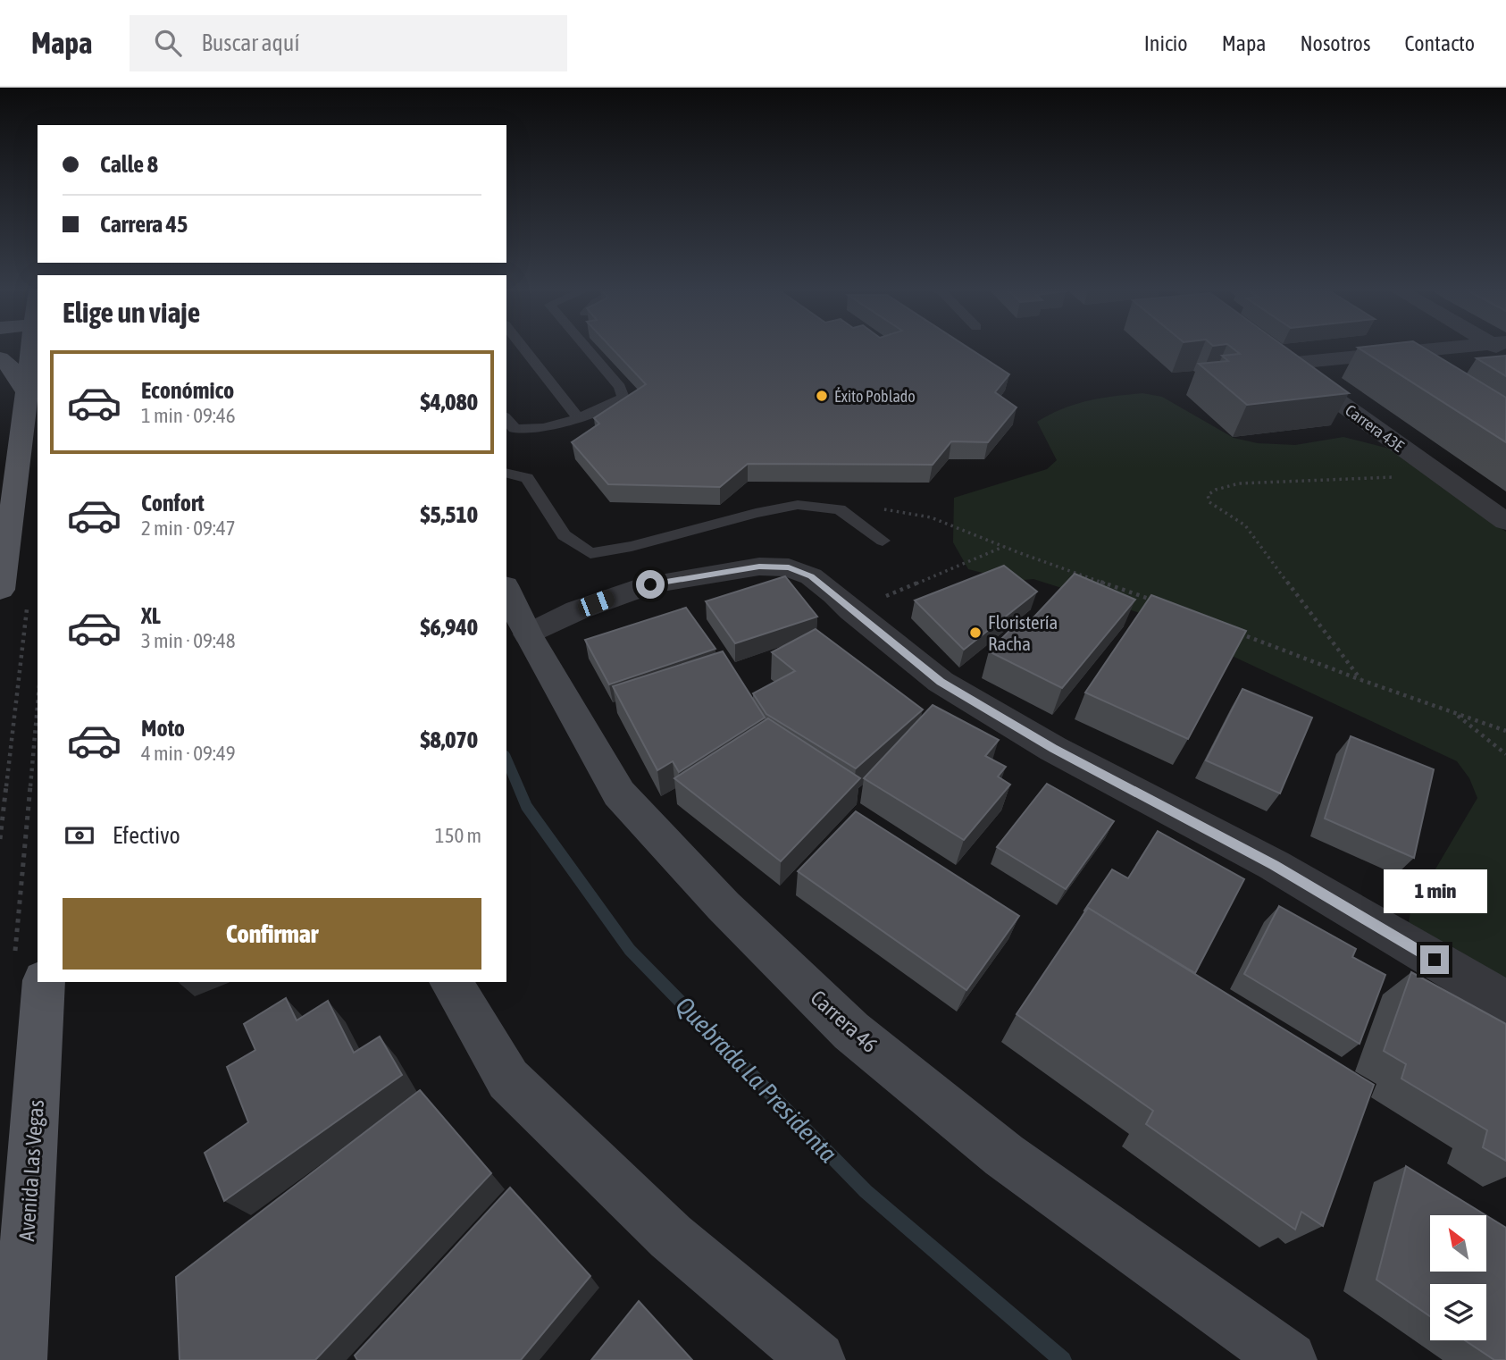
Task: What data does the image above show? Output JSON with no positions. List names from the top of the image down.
{
  "streets": {
    "main road": ["Avenida Las Vegas"],
    "street": ["Carrera 43E", "Carrera 46"]
  },
  "water": ["Quebrada La Presidenta"],
  "places": ["Éxito Poblado", "Floristería Racha"],
  "north": "top left",
  "page": {
    "header": "Mapa",
    "search": "Buscar aquí",
    "nav": [
      "Inicio",
      "Mapa",
      "Nosotros",
      "Contacto"
    ],
    "banner": ["Calle 8", "Carrera 45"],
    "heading": "Elige un viaje",
    "list": [
      {
        "name": "Económico",
        "note": "1 min · 09:46",
        "value": "$4,080"
      },
      {
        "name": "Confort",
        "note": "2 min · 09:47",
        "value": "$5,510"
      },
      {
        "name": "XL",
        "note": "3 min · 09:48",
        "value": "$6,940"
      },
      {
        "name": "Moto",
        "note": "4 min · 09:49",
        "value": "$8,070"
      }
    ],
    "pay": ["Efectivo", "150 m"],
    "bubble": "1 min",
    "buttons": "Confirmar"
  }
}
